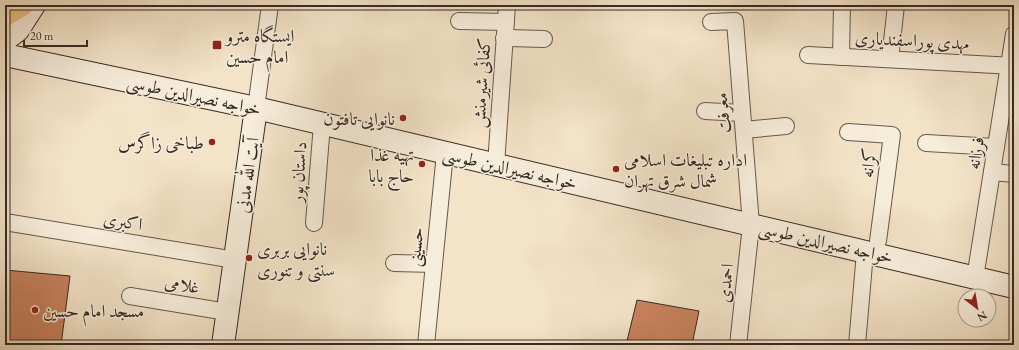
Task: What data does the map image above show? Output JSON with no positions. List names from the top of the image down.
{
  "streets": {
    "main road": ["خواجه نصیرالدین طوسی", "آیت الله مدنی"],
    "street": [
      "مهدی پوراسفندیاری",
      "کفائی شیرمنش",
      "معرفت",
      "فرزانه",
      "کرانه",
      "داستان پور",
      "اکبری",
      "حسینی",
      "احمدی",
      "غلامی"
    ]
  },
  "crossings": [
    ["مهدی پوراسفندیاری", "فرزانه"],
    ["کفائی شیرمنش", "خواجه نصیرالدین طوسی"],
    ["خواجه نصیرالدین طوسی", "معرفت"],
    ["خواجه نصیرالدین طوسی", "فرزانه"],
    ["خواجه نصیرالدین طوسی", "کرانه"],
    ["خواجه نصیرالدین طوسی", "داستان پور"],
    ["خواجه نصیرالدین طوسی", "آیت الله مدنی"],
    ["خواجه نصیرالدین طوسی", "حسینی"],
    ["خواجه نصیرالدین طوسی", "احمدی"],
    ["معرفت", "احمدی"],
    ["آیت الله مدنی", "اکبری"],
    ["آیت الله مدنی", "غلامی"]
  ],
  "places": {
    "transit": ["ایستگاه مترو امام حسین"],
    "other": [
      "نانوایی تافتون",
      "طباخی زاگرس",
      "تهیه غذا حاج بابا",
      "اداره تبلیغات اسلامی شمال شرق تهران",
      "نانوایی بربری سنتی و تنوری",
      "مسجد امام حسین"
    ]
  },
  "scale_bar": "20 m",
  "north": "bottom right"
}
